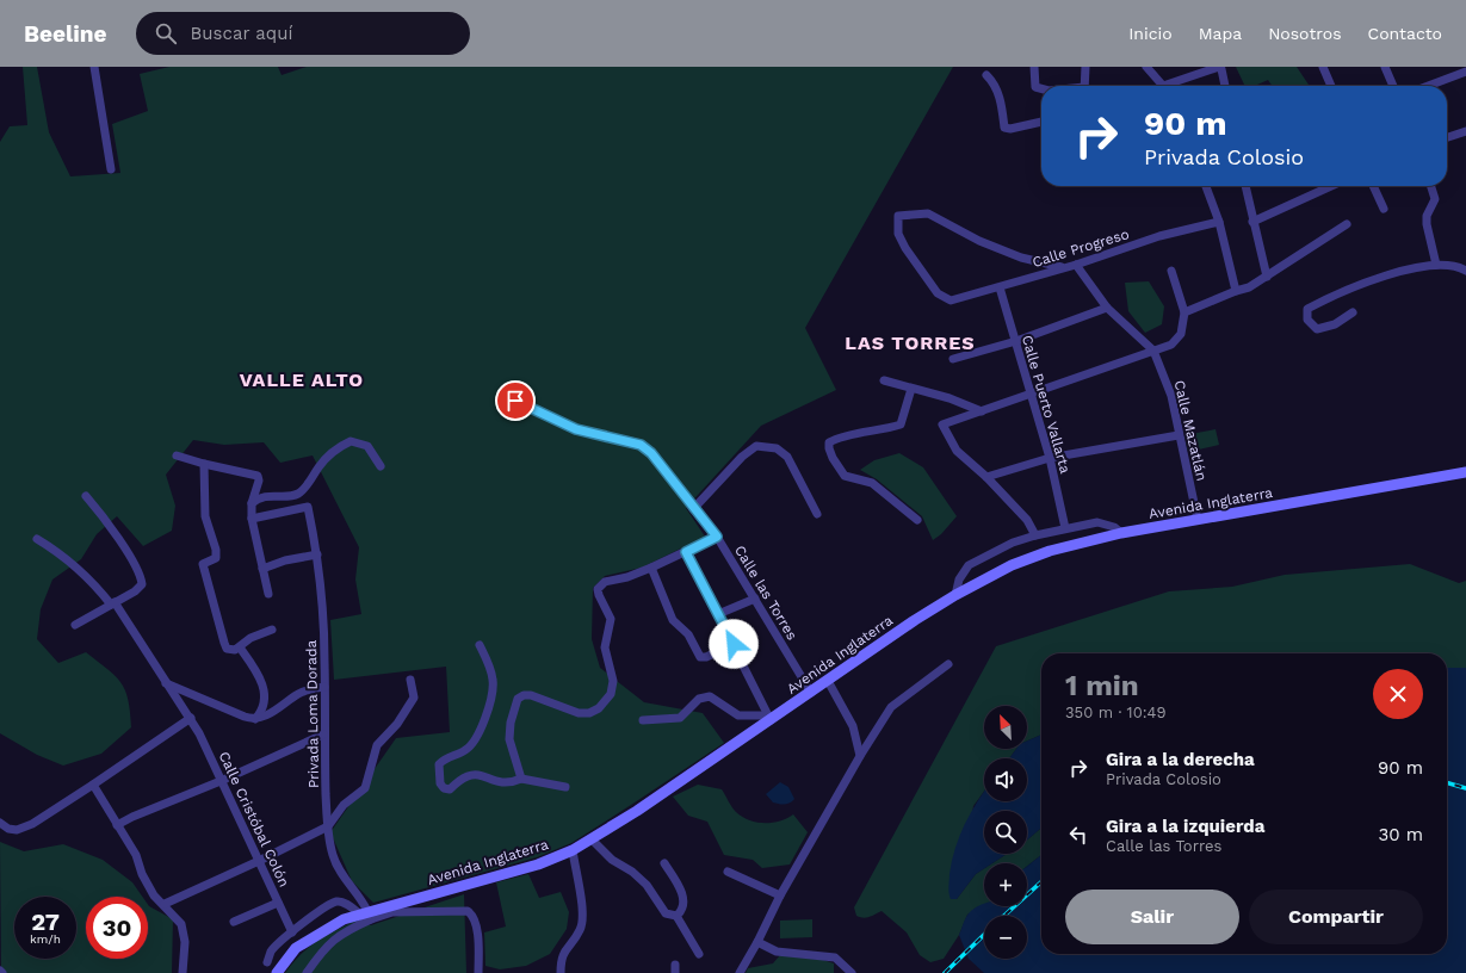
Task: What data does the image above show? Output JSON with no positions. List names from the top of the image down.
{
  "streets": {
    "main road": ["Avenida Inglaterra"],
    "street": [
      "Calle Progreso",
      "Calle Puerto Vallarta",
      "Calle Mazatlán",
      "Calle las Torres",
      "Privada Loma Dorada",
      "Calle Cristóbal Colón"
    ]
  },
  "crossings": [
    ["Calle Progreso", "Calle Puerto Vallarta"],
    ["Calle Progreso", "Calle Mazatlán"],
    ["Calle Mazatlán", "Avenida Inglaterra"],
    ["Avenida Inglaterra", "Calle las Torres"],
    ["Avenida Inglaterra", "Privada Loma Dorada"]
  ],
  "districts": ["LAS TORRES", "VALLE ALTO"],
  "north": "top left",
  "page": {
    "header": "Beeline",
    "search": "Buscar aquí",
    "nav": [
      "Inicio",
      "Mapa",
      "Nosotros",
      "Contacto"
    ],
    "turn": ["90 m", "Privada Colosio"],
    "heading": ["1 min", "350 m · 10:49"],
    "map_buttons": ["+", "−"],
    "list": [
      {
        "name": "Gira a la derecha",
        "note": "Privada Colosio",
        "value": "90 m"
      },
      {
        "name": "Gira a la izquierda",
        "note": "Calle las Torres",
        "value": "30 m"
      }
    ],
    "buttons": ["Salir", "Compartir"],
    "speed": "27 km/h",
    "limit": "30"
  }
}
